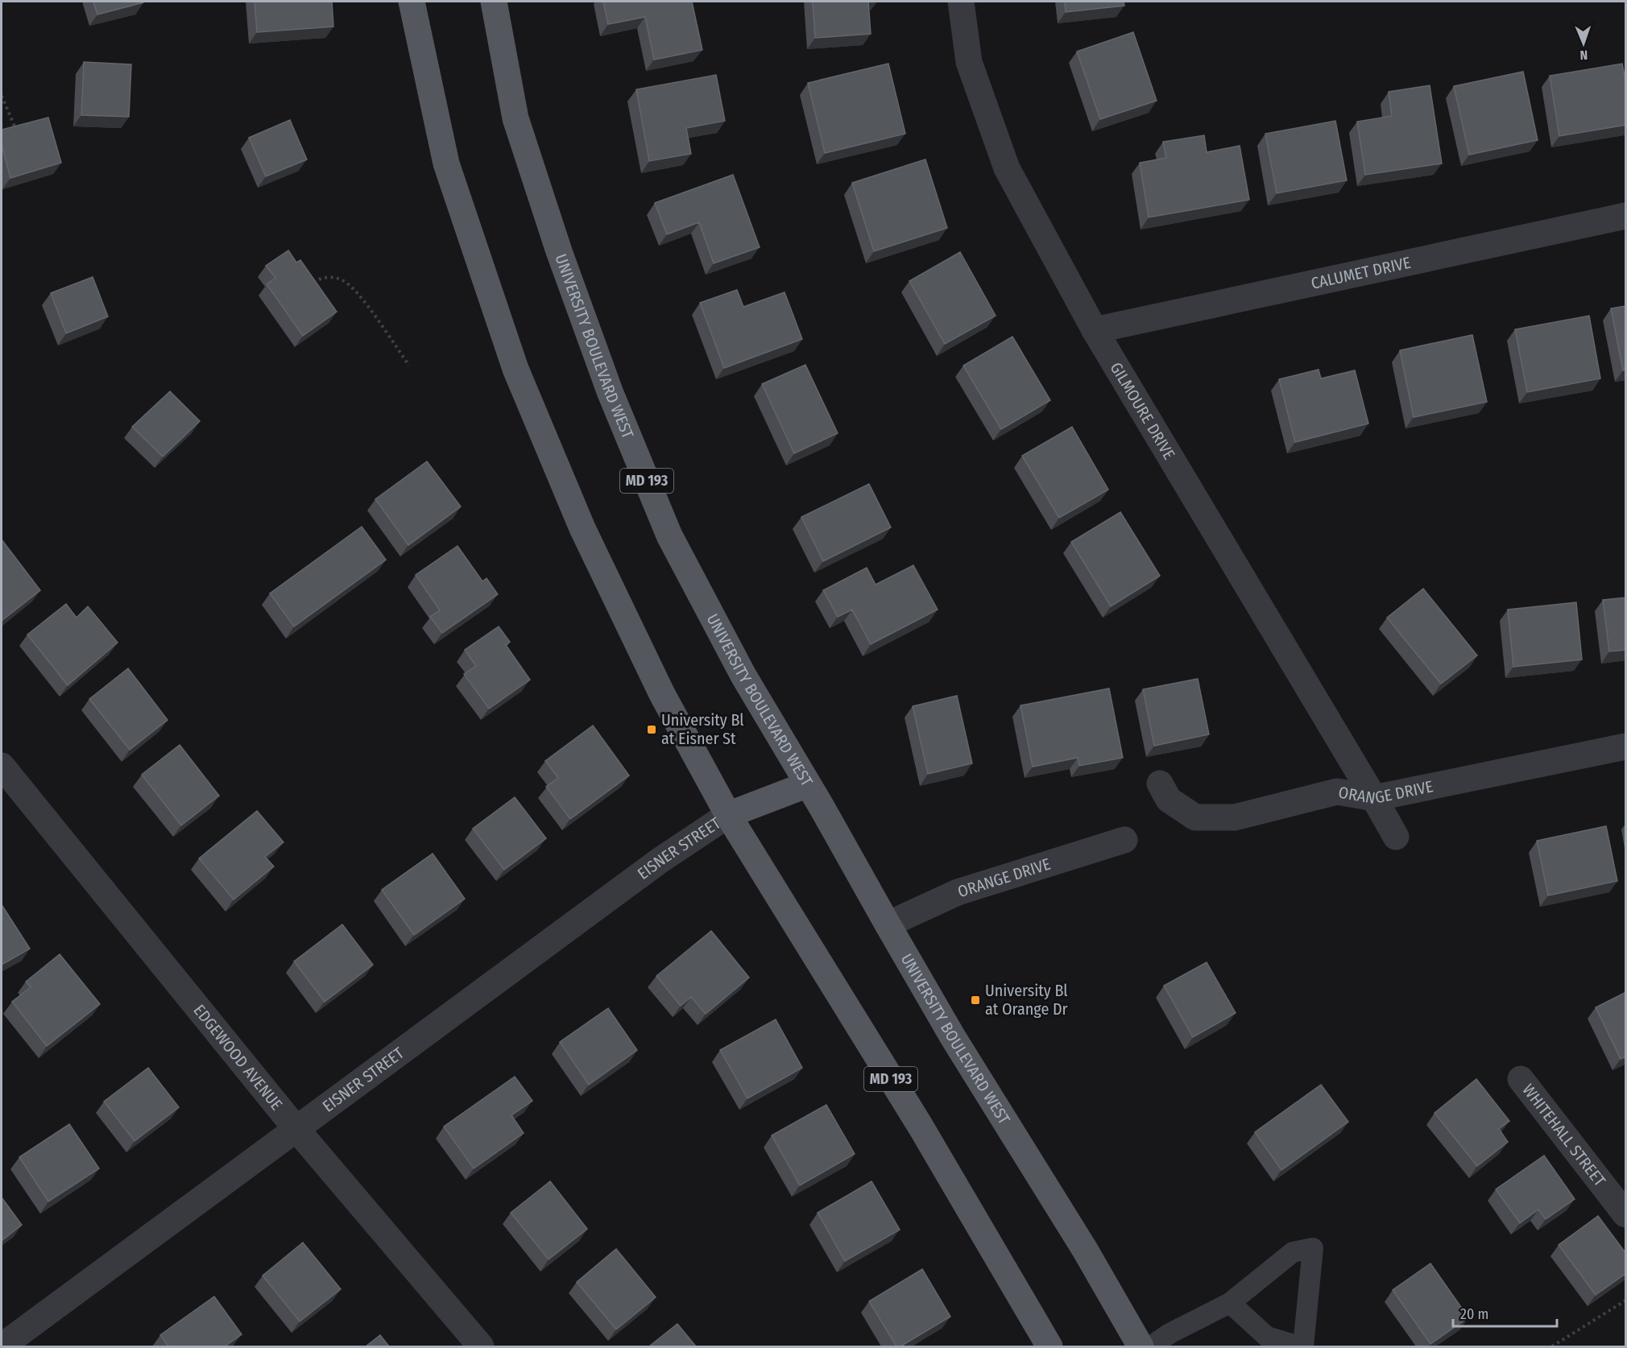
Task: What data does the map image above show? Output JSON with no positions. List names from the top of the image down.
{
  "streets": {
    "main road": ["UNIVERSITY BOULEVARD WEST", "MD 193"],
    "street": [
      "CALUMET DRIVE",
      "GILMOURE DRIVE",
      "ORANGE DRIVE",
      "EISNER STREET",
      "EDGEWOOD AVENUE",
      "WHITEHALL STREET"
    ]
  },
  "crossings": [
    ["CALUMET DRIVE", "GILMOURE DRIVE"],
    ["UNIVERSITY BOULEVARD WEST", "ORANGE DRIVE"],
    ["GILMOURE DRIVE", "ORANGE DRIVE"],
    ["MD 193", "EISNER STREET"],
    ["EISNER STREET", "EDGEWOOD AVENUE"]
  ],
  "places": {
    "transit": ["University Bl at Eisner St", "University Bl at Orange Dr"]
  },
  "scale_bar": "20 m",
  "north": "bottom"
}
